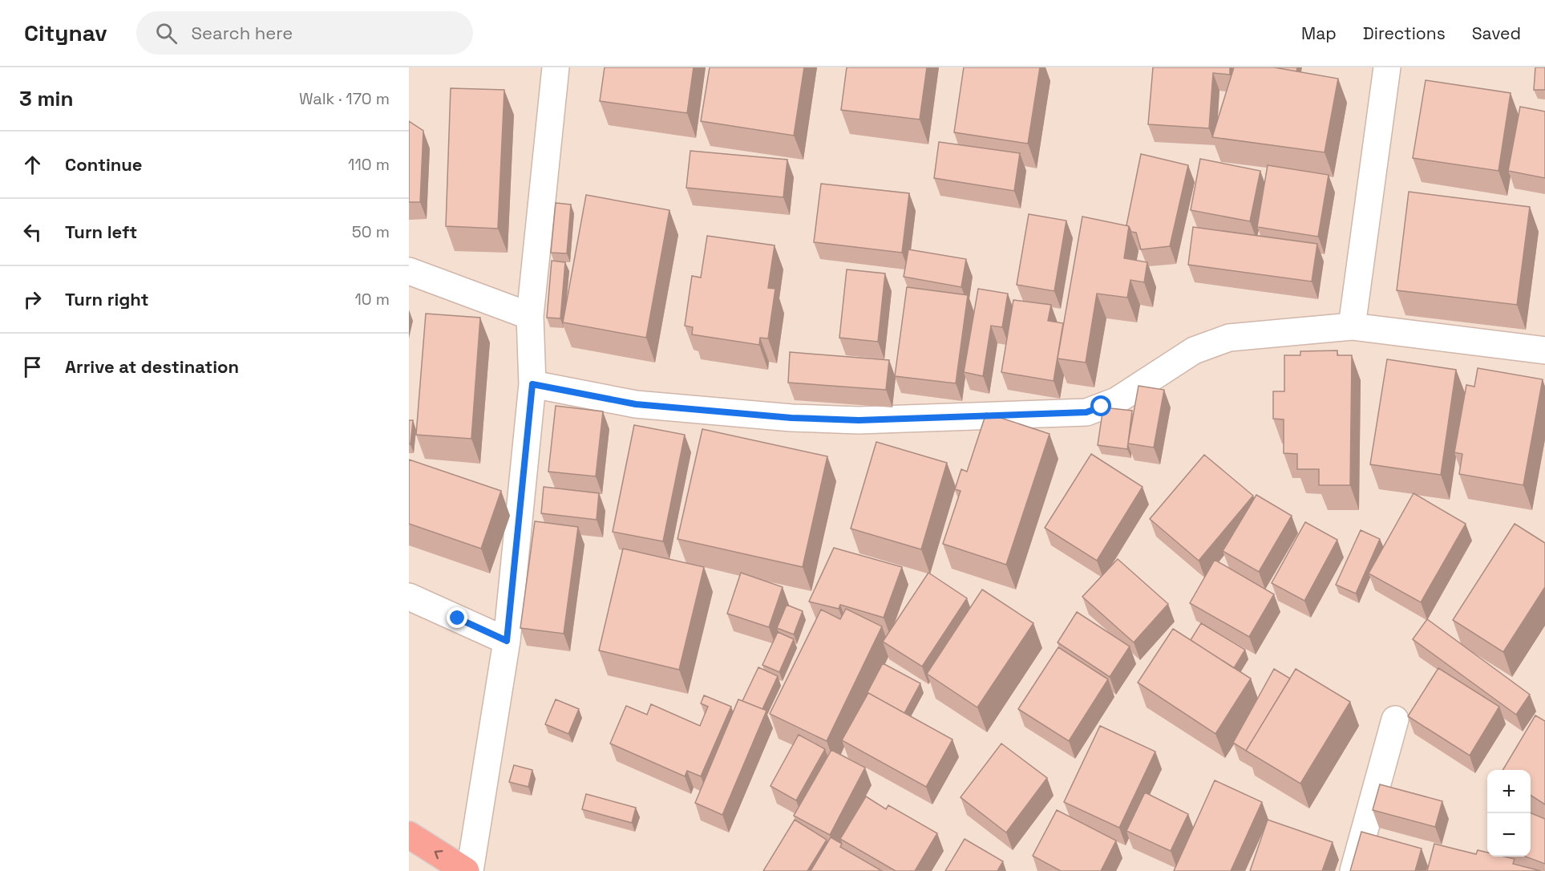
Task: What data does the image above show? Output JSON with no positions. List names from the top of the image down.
{
  "page": {
    "header": "Citynav",
    "search": "Search here",
    "nav": ["Map", "Directions", "Saved"],
    "heading": ["3 min", "Walk · 170 m"],
    "list": [
      ["Continue", "110 m"],
      ["Turn left", "50 m"],
      ["Turn right", "10 m"],
      "Arrive at destination"
    ],
    "map_buttons": ["+", "−"]
  }
}
